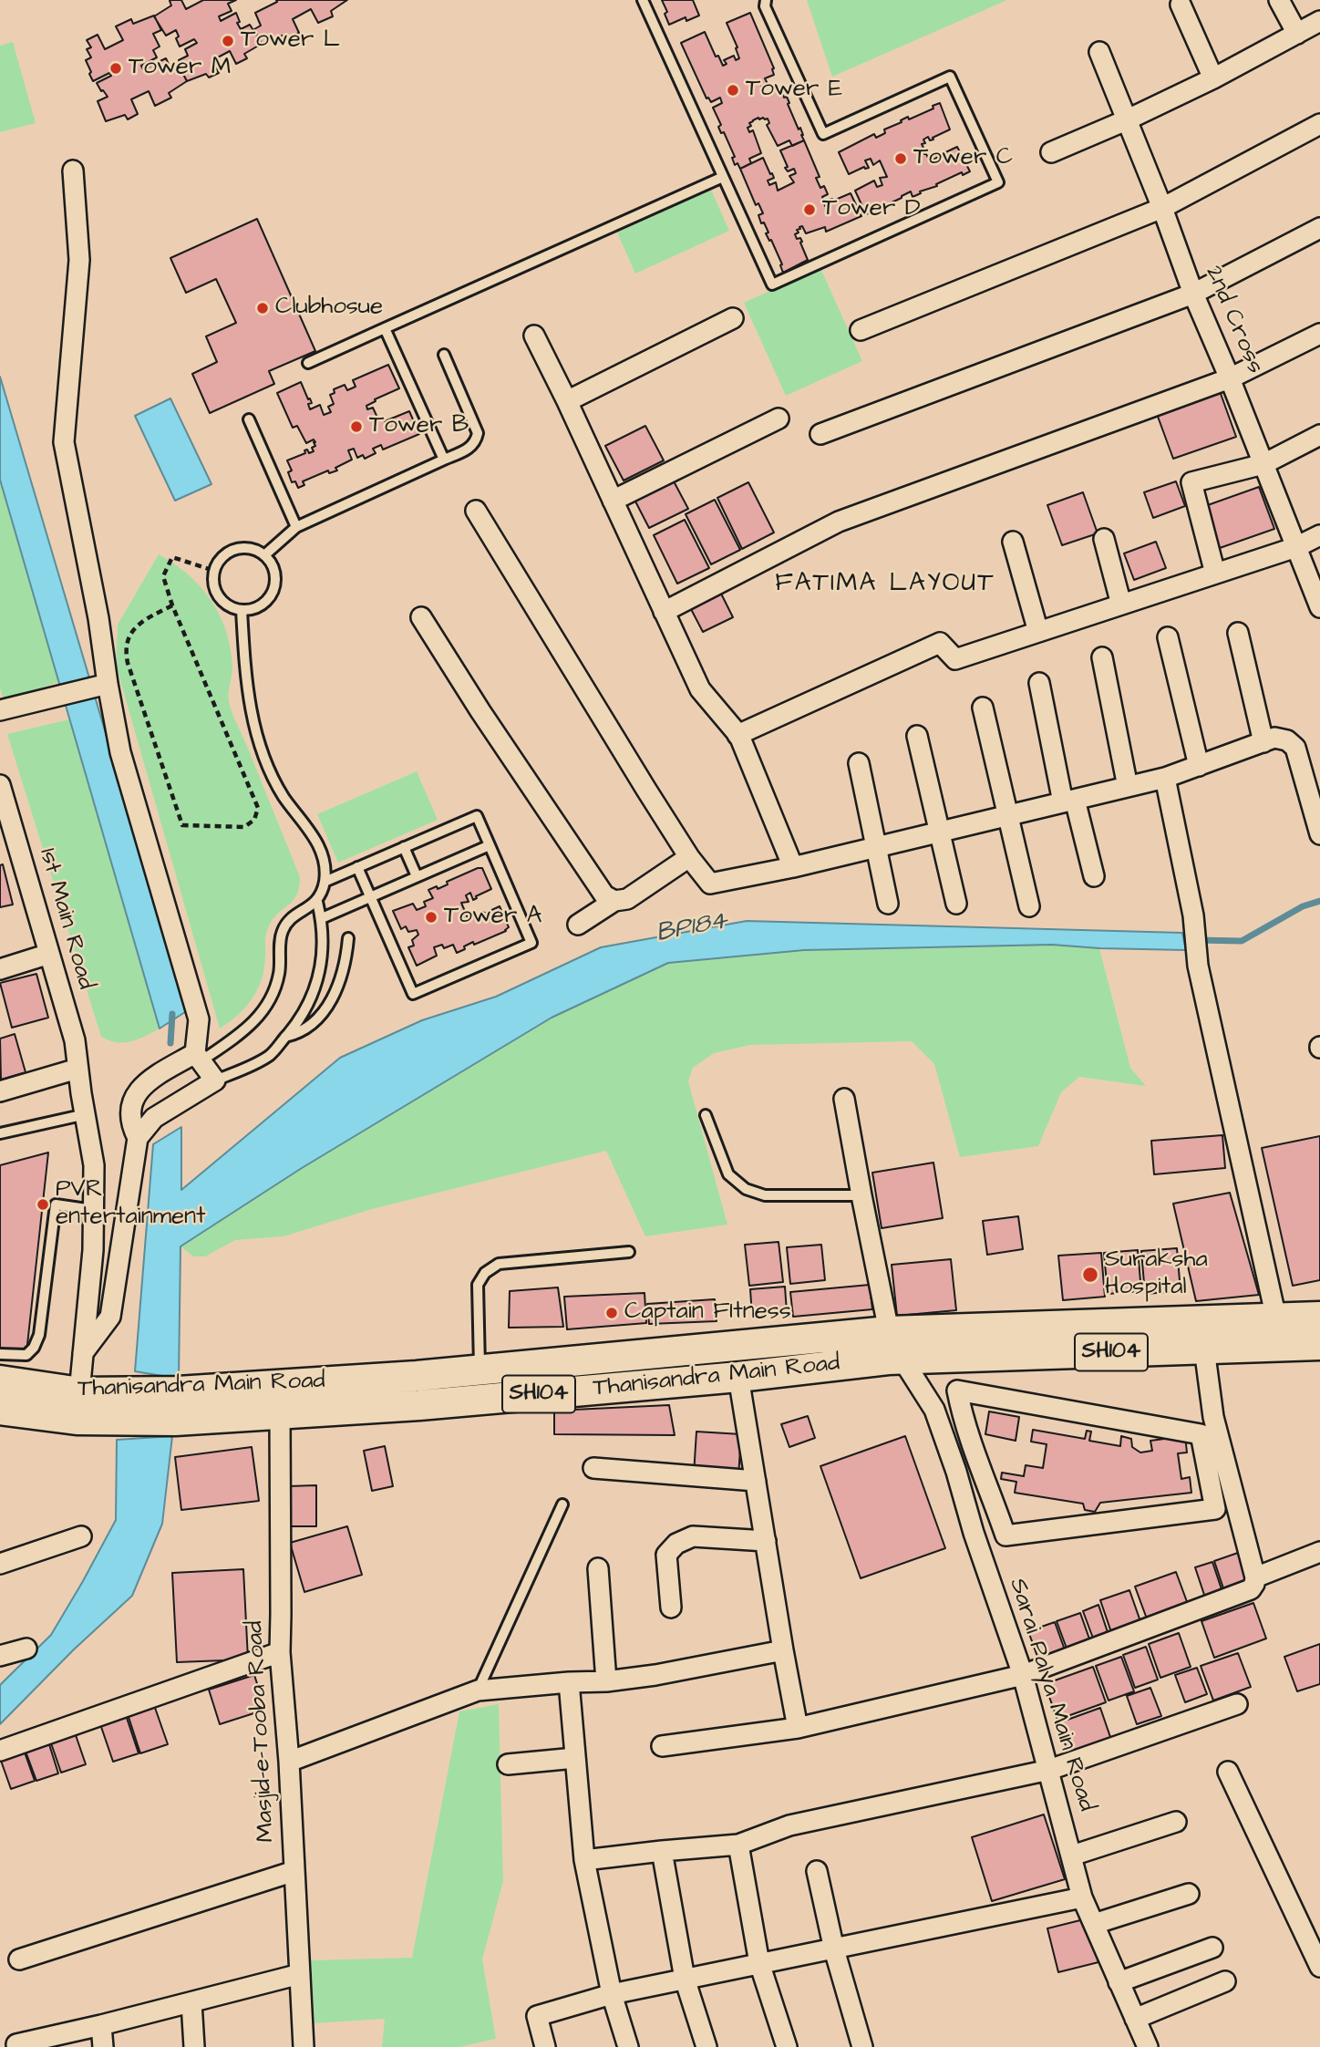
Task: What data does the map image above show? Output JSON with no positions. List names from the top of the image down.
{
  "streets": {
    "main road": ["SH104", "Thanisandra Main Road"],
    "street": [
      "2nd Cross",
      "1st Main Road",
      "Sarai Palya Main Road",
      "Masjid-e-Tooba Road"
    ]
  },
  "crossings": [
    ["1st Main Road", "Thanisandra Main Road"],
    ["Thanisandra Main Road", "Sarai Palya Main Road"],
    ["Thanisandra Main Road", "Masjid-e-Tooba Road"]
  ],
  "districts": ["FATIMA LAYOUT"],
  "water": ["BP184"],
  "places": [
    "Tower L",
    "Tower M",
    "Tower E",
    "Tower C",
    "Tower D",
    "Clubhosue",
    "Tower B",
    "Tower A",
    "PVR entertainment",
    "Suraksha Hospital",
    "Captain FItness"
  ]
}
